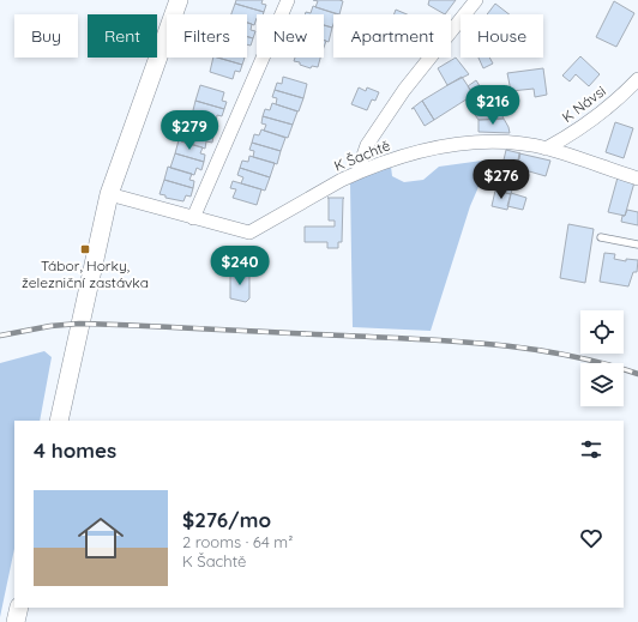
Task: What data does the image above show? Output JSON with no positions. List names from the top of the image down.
{
  "streets": {
    "street": ["K Návsi", "K Šachtě"]
  },
  "crossings": [
    ["K Návsi", "K Šachtě"]
  ],
  "places": {
    "transit": ["Tábor, Horky, železniční zastávka"]
  },
  "page": {
    "chip": [
      "Buy",
      "Rent",
      "Filters",
      "New",
      "Apartment",
      "House"
    ],
    "price": [
      "$216",
      "$279",
      "$276",
      "$240"
    ],
    "heading": "4 homes",
    "list": [
      {
        "name": "$276/mo",
        "note": "2 rooms · 64 m² · K Šachtě"
      }
    ]
  }
}
